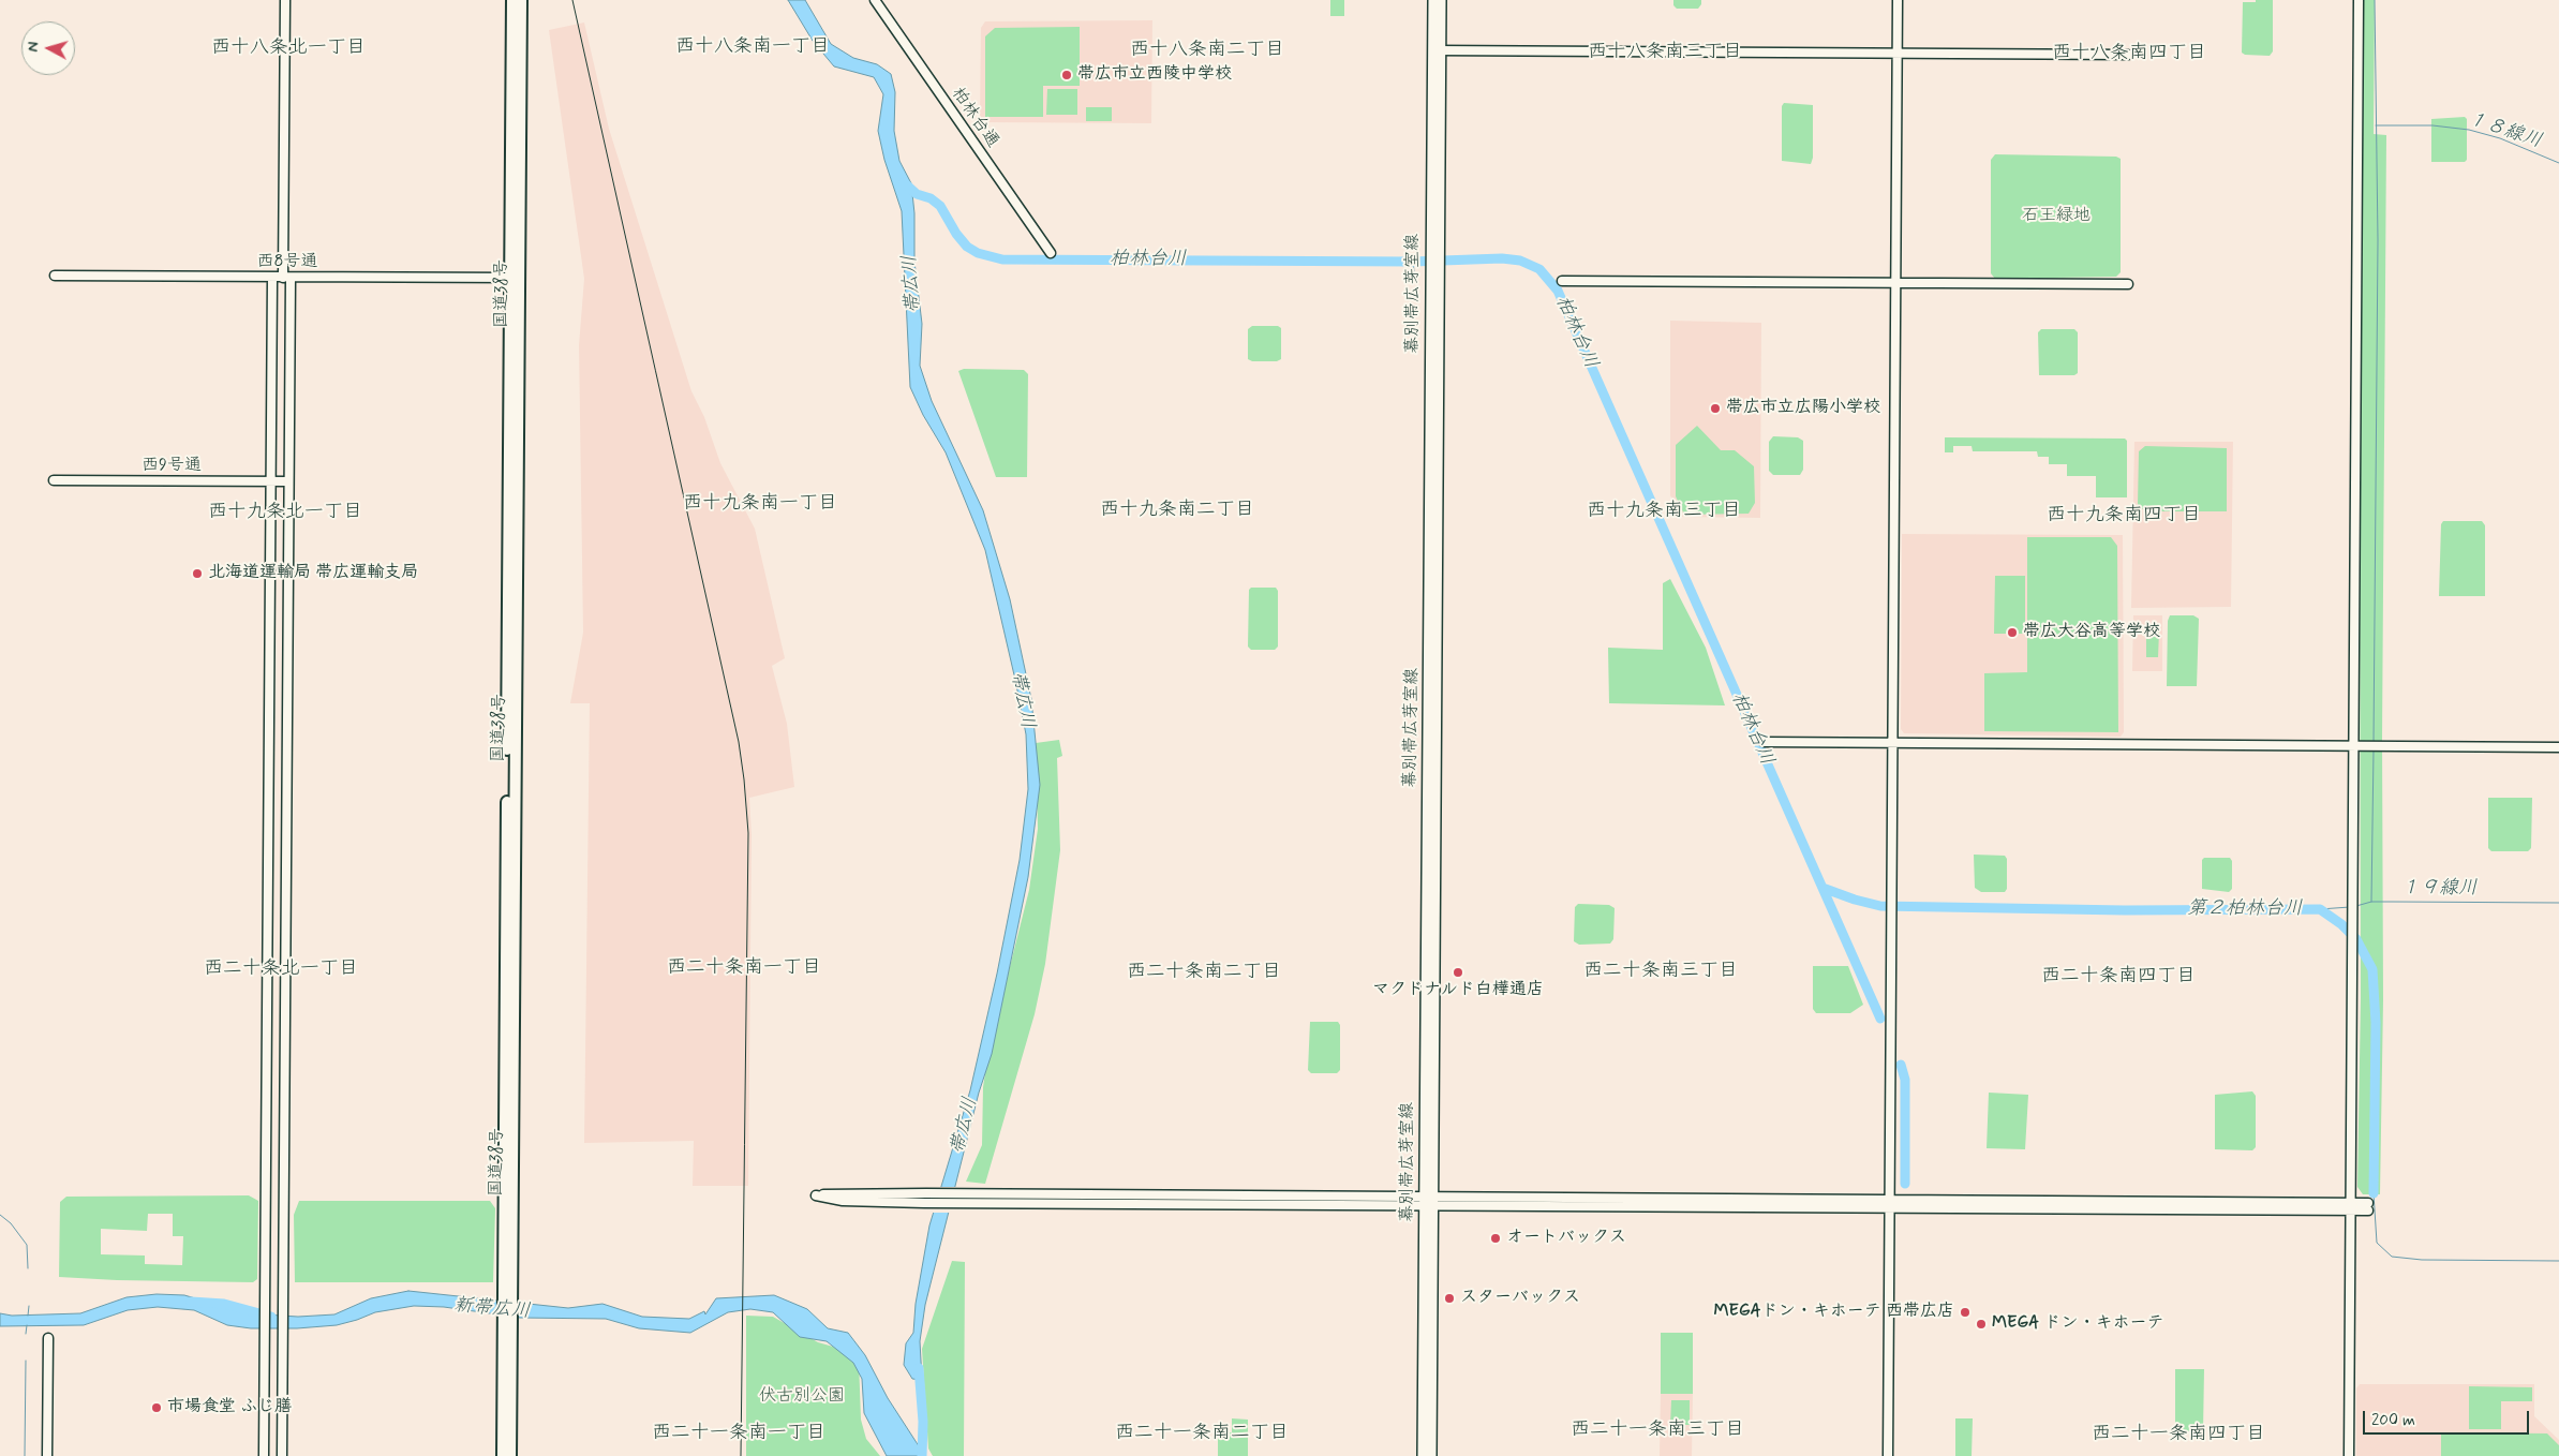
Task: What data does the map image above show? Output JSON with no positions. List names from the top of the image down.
{
  "streets": {
    "highway": ["国道38号"],
    "main road": ["幕別帯広芽室線"],
    "street": ["柏林台通", "西8号通", "西9号通"]
  },
  "crossings": [
    ["西8号通", "国道38号"]
  ],
  "districts": [
    "西十八条南一丁目",
    "西十八条北一丁目",
    "西十八条南二丁目",
    "西十八条南三丁目",
    "西十八条南四丁目",
    "西十九条南一丁目",
    "西十九条南二丁目",
    "西十九条南三丁目",
    "西十九条北一丁目",
    "西十九条南四丁目",
    "西二十条南一丁目",
    "西二十条北一丁目",
    "西二十条南三丁目",
    "西二十条南二丁目",
    "西二十条南四丁目",
    "西二十一条南三丁目",
    "西二十一条南一丁目",
    "西二十一条南二丁目",
    "西二十一条南四丁目"
  ],
  "water": [
    "１８線川",
    "柏林台川",
    "帯広川",
    "１９線川",
    "第２柏林台川",
    "新帯広川"
  ],
  "parks": ["石王緑地", "伏古別公園"],
  "places": [
    "帯広市立西陵中学校",
    "帯広市立広陽小学校",
    "北海道運輸局 帯広運輸支局",
    "帯広大谷高等学校",
    "マクドナルド白樺通店",
    "オートバックス",
    "スターバックス",
    "MEGAドン・キホーテ 西帯広店",
    "MEGA ドン・キホーテ",
    "市場食堂 ふじ膳"
  ],
  "scale_bar": "200 m",
  "north": "left"
}
